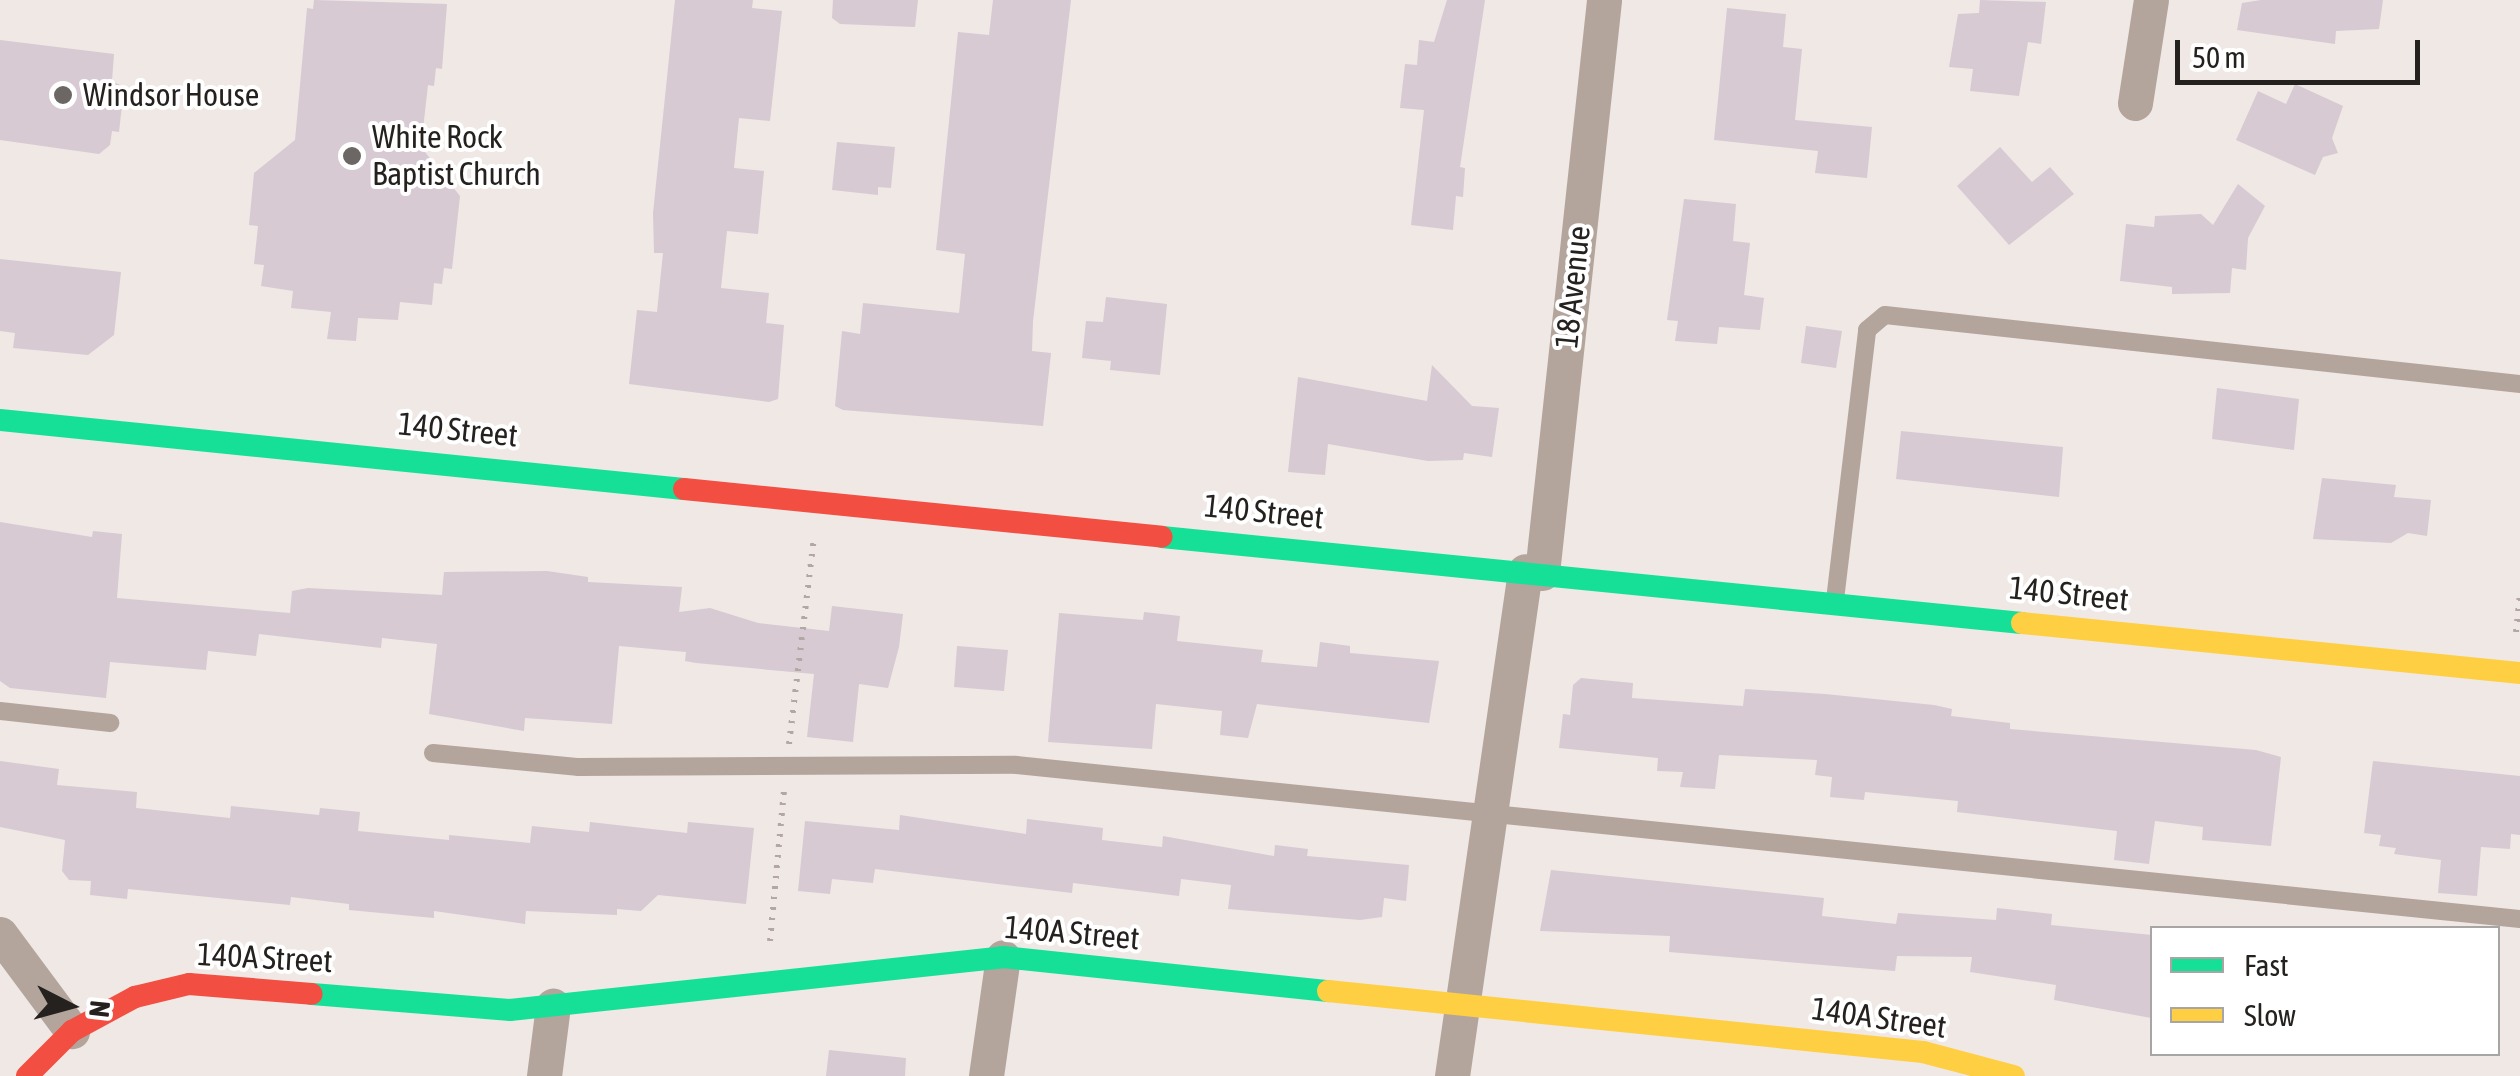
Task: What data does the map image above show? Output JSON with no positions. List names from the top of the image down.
{
  "streets": {
    "main road": ["140 Street", "140A Street"],
    "street": ["18 Avenue"]
  },
  "crossings": [
    ["18 Avenue", "140 Street"],
    ["18 Avenue", "140A Street"]
  ],
  "places": ["Windsor House", "White Rock Baptist Church"],
  "legend": ["Fast", "Slow"],
  "scale_bar": "50 m",
  "north": "right"
}
